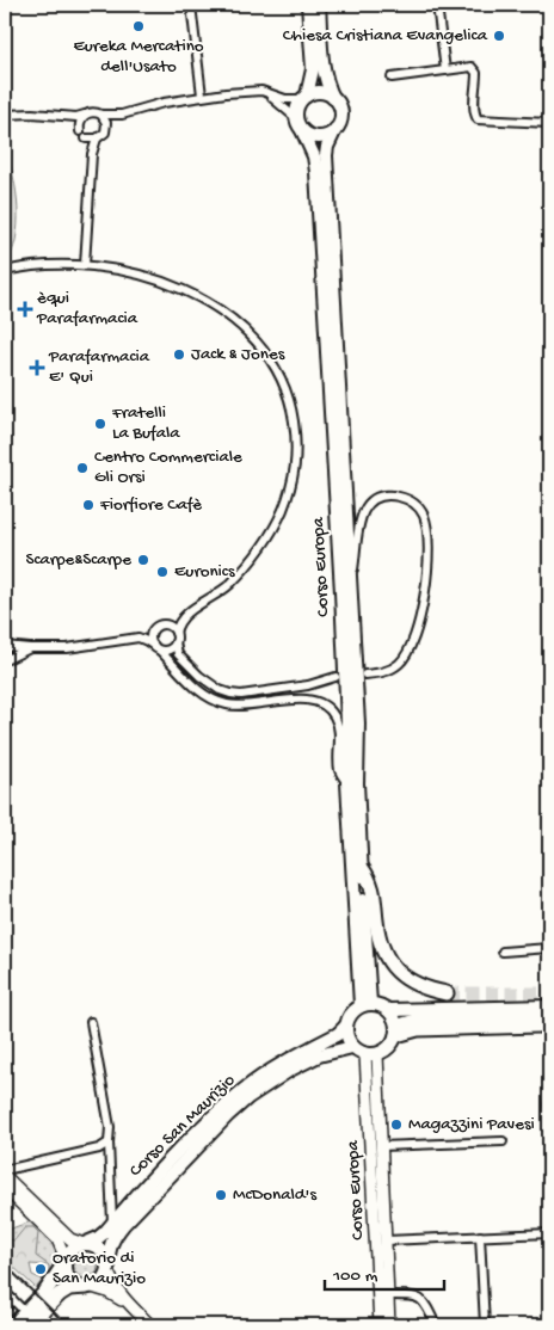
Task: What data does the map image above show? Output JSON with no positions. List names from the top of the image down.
{
  "streets": {
    "main road": ["Corso Europa", "Corso San Maurizio"]
  },
  "crossings": [
    ["Corso Europa", "Corso San Maurizio"]
  ],
  "places": {
    "other": [
      "Eureka Mercatino dell'Usato",
      "Chiesa Cristiana Evangelica",
      "Jack & Jones",
      "Fratelli La Bufala",
      "Centro Commerciale Gli Orsi",
      "Fiorfiore Cafè",
      "Scarpe&Scarpe",
      "Euronics",
      "Magazzini Pavesi",
      "McDonald's",
      "Oratorio di San Maurizio"
    ],
    "health": ["èqui Parafarmacia", "Parafarmacia E' Qui"]
  },
  "scale_bar": "100 m"
}
